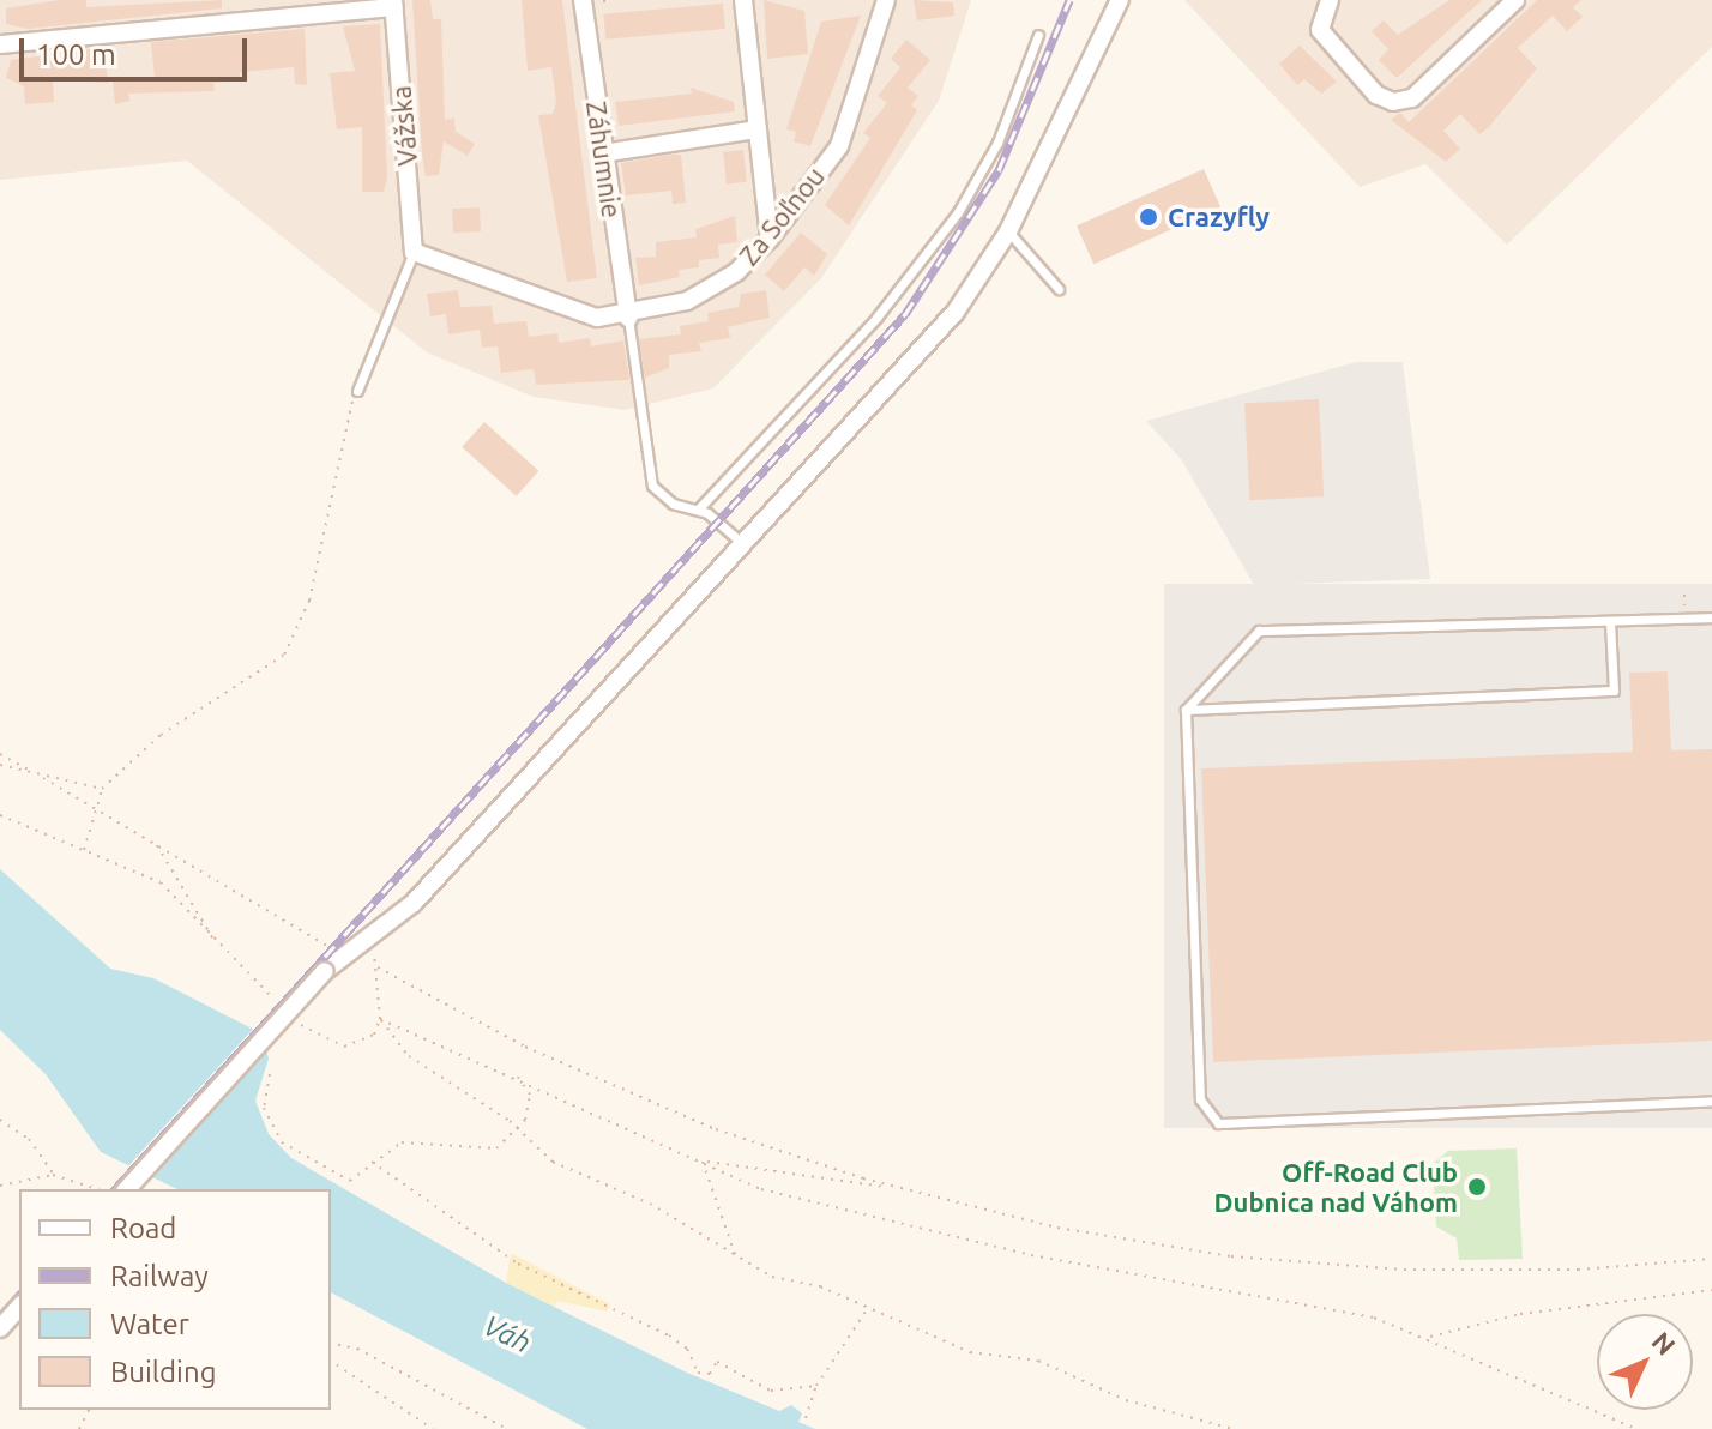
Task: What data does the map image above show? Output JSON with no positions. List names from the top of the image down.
{
  "streets": {
    "street": ["Vážska", "Záhumnie", "Za Soľnou"]
  },
  "crossings": [
    ["Vážska", "Za Soľnou"],
    ["Záhumnie", "Za Soľnou"]
  ],
  "water": ["Váh"],
  "places": ["Crazyfly", "Off-Road Club Dubnica nad Váhom"],
  "legend": [
    "Road",
    "Railway",
    "Water",
    "Building"
  ],
  "scale_bar": "100 m",
  "north": "top right"
}
